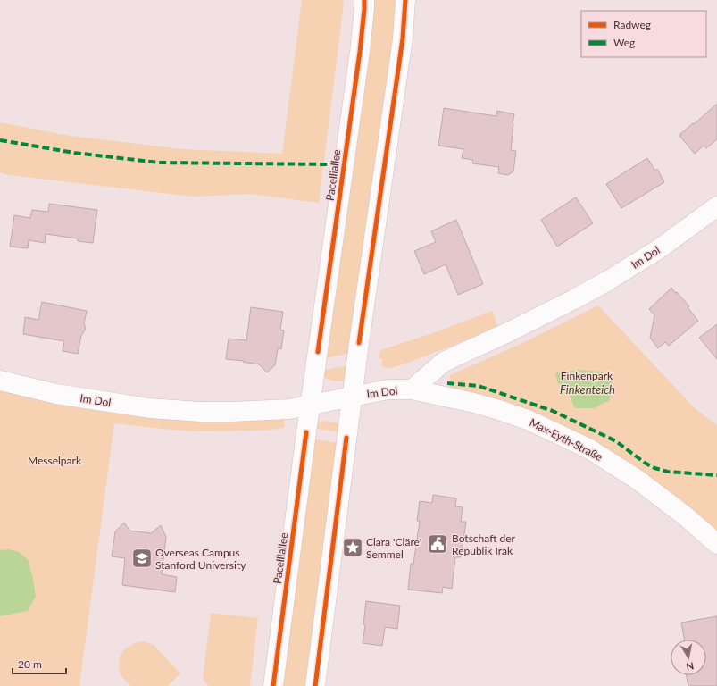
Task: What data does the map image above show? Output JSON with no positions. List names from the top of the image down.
{
  "streets": {
    "street": ["Pacelliallee", "Im Dol", "Max-Eyth-Straße"]
  },
  "crossings": [
    ["Pacelliallee", "Im Dol"],
    ["Im Dol", "Max-Eyth-Straße"]
  ],
  "water": ["Finkenteich"],
  "parks": ["Finkenpark", "Messelpark"],
  "places": {
    "public building": ["Botschaft der Republik Irak"],
    "place": ["Clara 'Cläre' Semmel"],
    "school or university": ["Overseas Campus Stanford University"]
  },
  "legend": ["Radweg", "Weg"],
  "scale_bar": "20 m",
  "north": "bottom"
}
